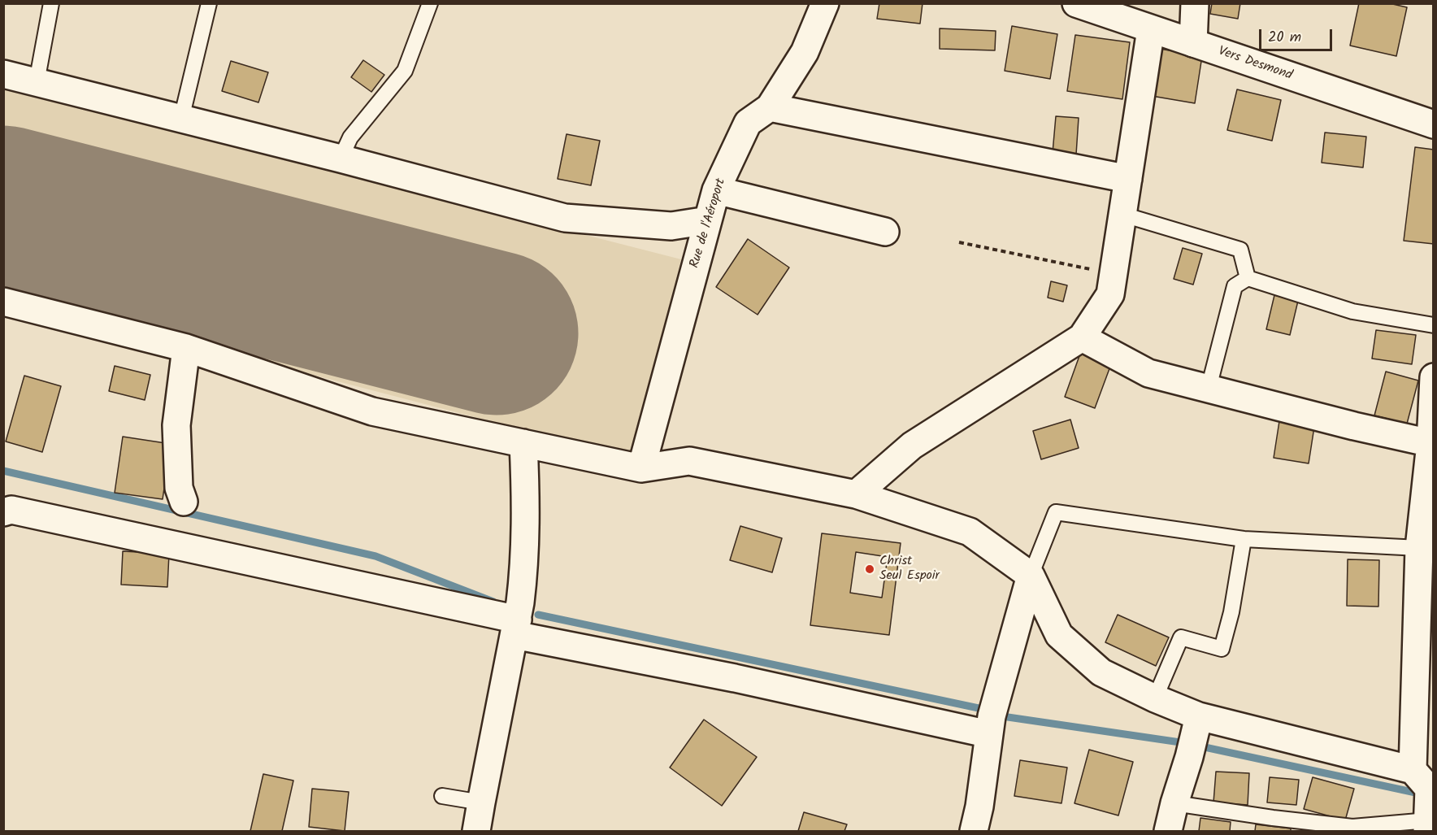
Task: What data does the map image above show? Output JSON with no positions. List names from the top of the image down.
{
  "streets": {
    "street": ["Vers Desmond", "Rue de l'Aéroport"]
  },
  "places": ["Christ Seul Espoir"],
  "scale_bar": "20 m"
}
